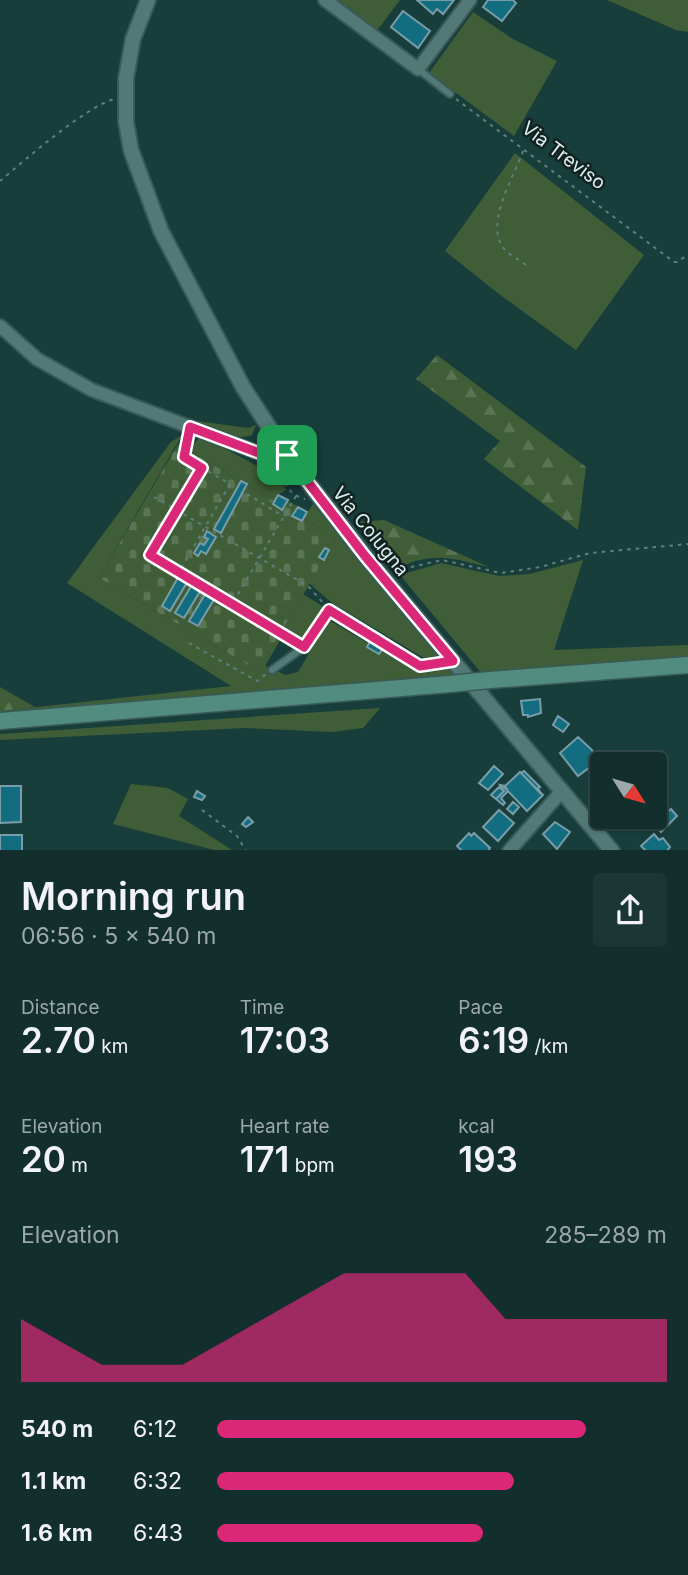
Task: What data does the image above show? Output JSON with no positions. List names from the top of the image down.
{
  "streets": {
    "street": ["Via Colugna"],
    "path": ["Via Treviso"]
  },
  "north": "bottom right",
  "page": {
    "heading": ["Morning run", "06:56 · 5 × 540 m"],
    "stats": [
      ["Distance", "2.70 km"],
      ["Time", "17:03"],
      ["Pace", "6:19 /km"],
      ["Elevation", "20 m"],
      ["Heart rate", "171 bpm"],
      ["kcal", "193"]
    ],
    "chart": ["Elevation", "285–289 m"],
    "list": [
      {
        "name": "540 m",
        "note": "6:12"
      },
      {
        "name": "1.1 km",
        "note": "6:32"
      },
      {
        "name": "1.6 km",
        "note": "6:43"
      }
    ]
  }
}
